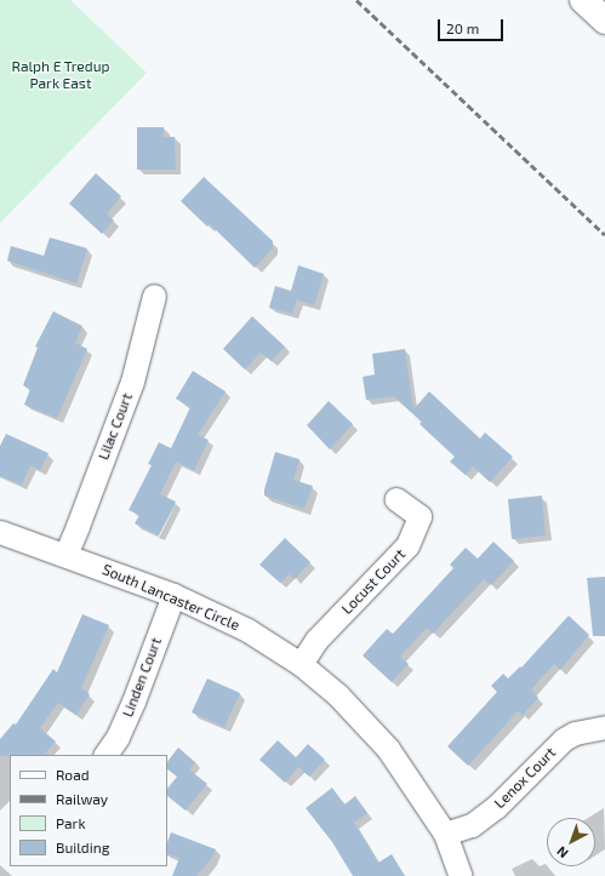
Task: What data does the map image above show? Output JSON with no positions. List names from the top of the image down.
{
  "streets": {
    "street": [
      "Lilac Court",
      "Locust Court",
      "South Lancaster Circle",
      "Linden Court",
      "Lenox Court"
    ]
  },
  "crossings": [
    ["Lilac Court", "South Lancaster Circle"],
    ["Locust Court", "South Lancaster Circle"],
    ["South Lancaster Circle", "Linden Court"],
    ["South Lancaster Circle", "Lenox Court"]
  ],
  "parks": ["Ralph E Tredup Park East"],
  "legend": [
    "Road",
    "Railway",
    "Park",
    "Building"
  ],
  "scale_bar": "20 m",
  "north": "bottom left"
}
